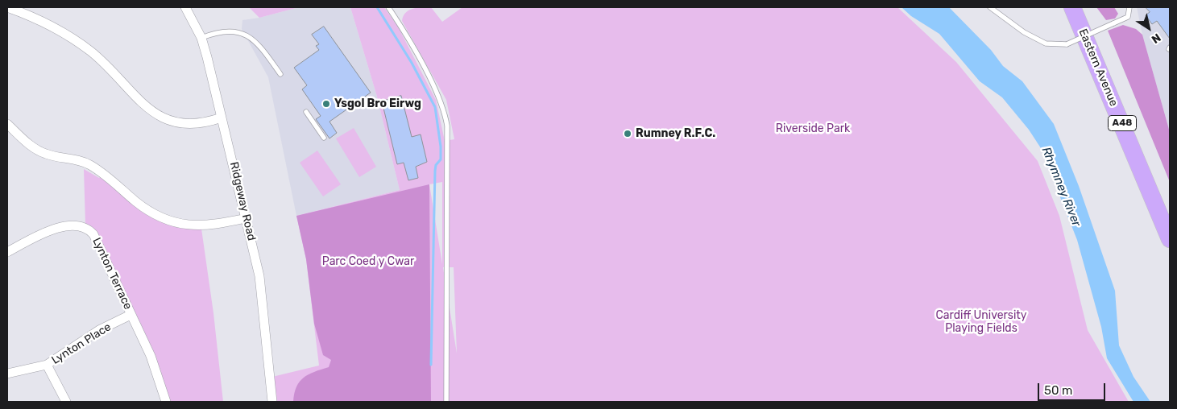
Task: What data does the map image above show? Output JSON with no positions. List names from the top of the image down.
{
  "streets": {
    "highway": ["Eastern Avenue", "A48"],
    "street": ["Ridgeway Road", "Lynton Terrace", "Lynton Place"]
  },
  "crossings": [
    ["Lynton Terrace", "Lynton Place"]
  ],
  "water": ["Rhymney River"],
  "parks": ["Riverside Park", "Parc Coed y Cwar", "Cardiff University Playing Fields"],
  "places": ["Ysgol Bro Eirwg", "Rumney R.F.C."],
  "scale_bar": "50 m",
  "north": "bottom right"
}
